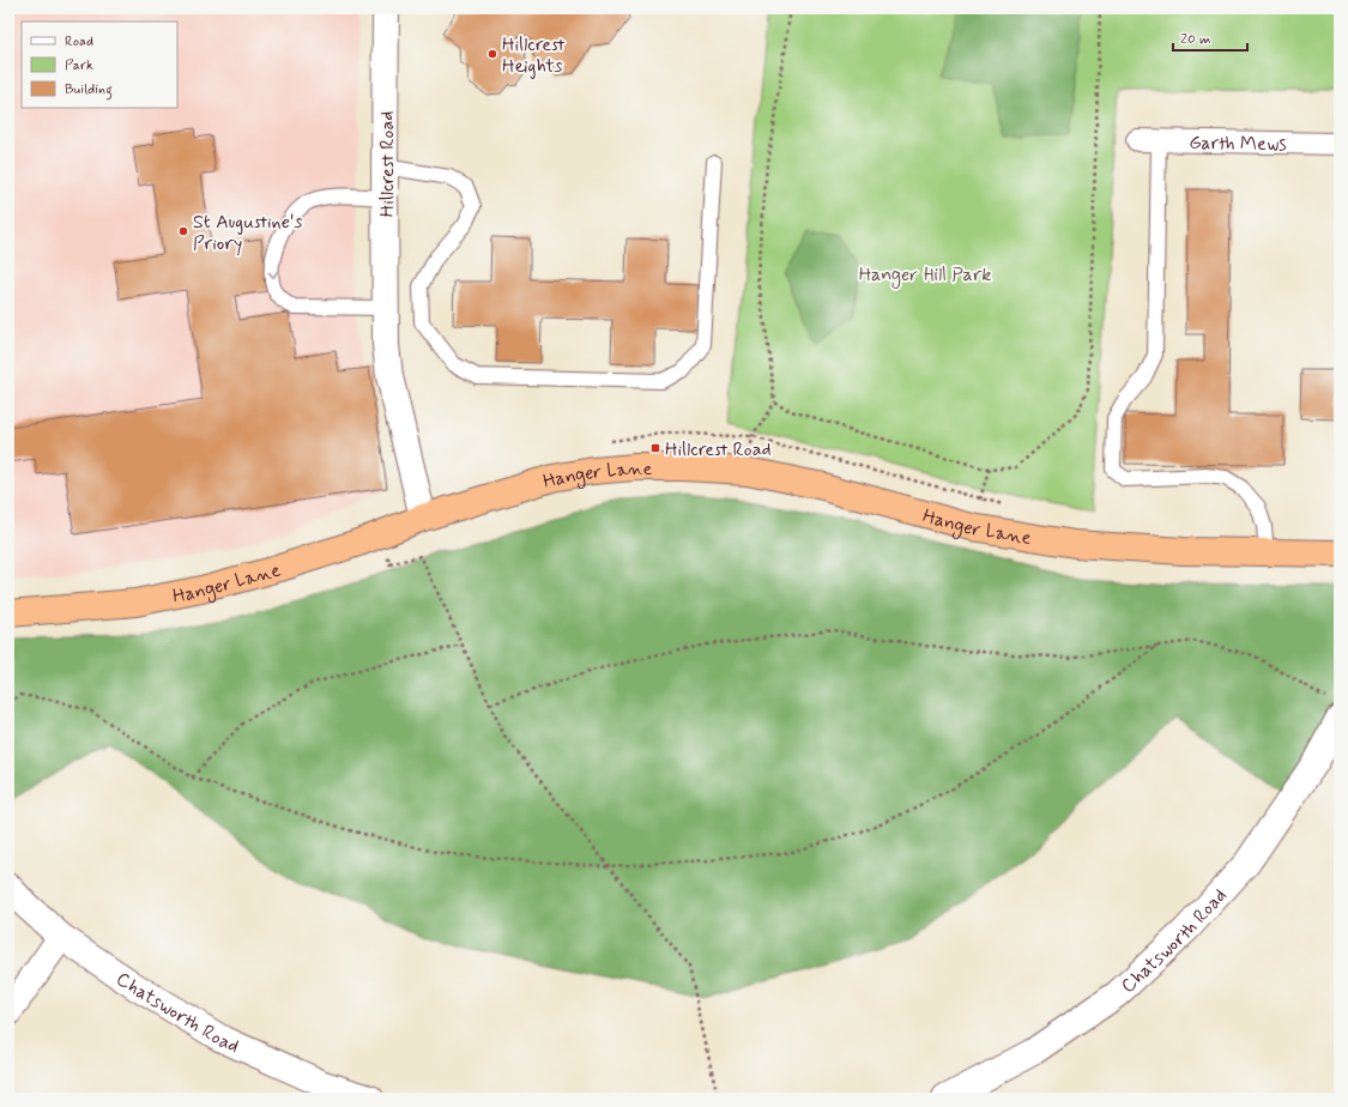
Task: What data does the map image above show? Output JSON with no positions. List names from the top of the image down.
{
  "streets": {
    "highway": ["Hanger Lane"],
    "street": ["Garth Mews", "Hillcrest Road", "Chatsworth Road"]
  },
  "crossings": [
    ["Hillcrest Road", "Hanger Lane"]
  ],
  "parks": ["Hanger Hill Park"],
  "places": {
    "other": ["Hillcrest Heights", "St Augustine's Priory"],
    "transit": ["Hillcrest Road"]
  },
  "legend": ["Road", "Park", "Building"],
  "scale_bar": "20 m"
}
